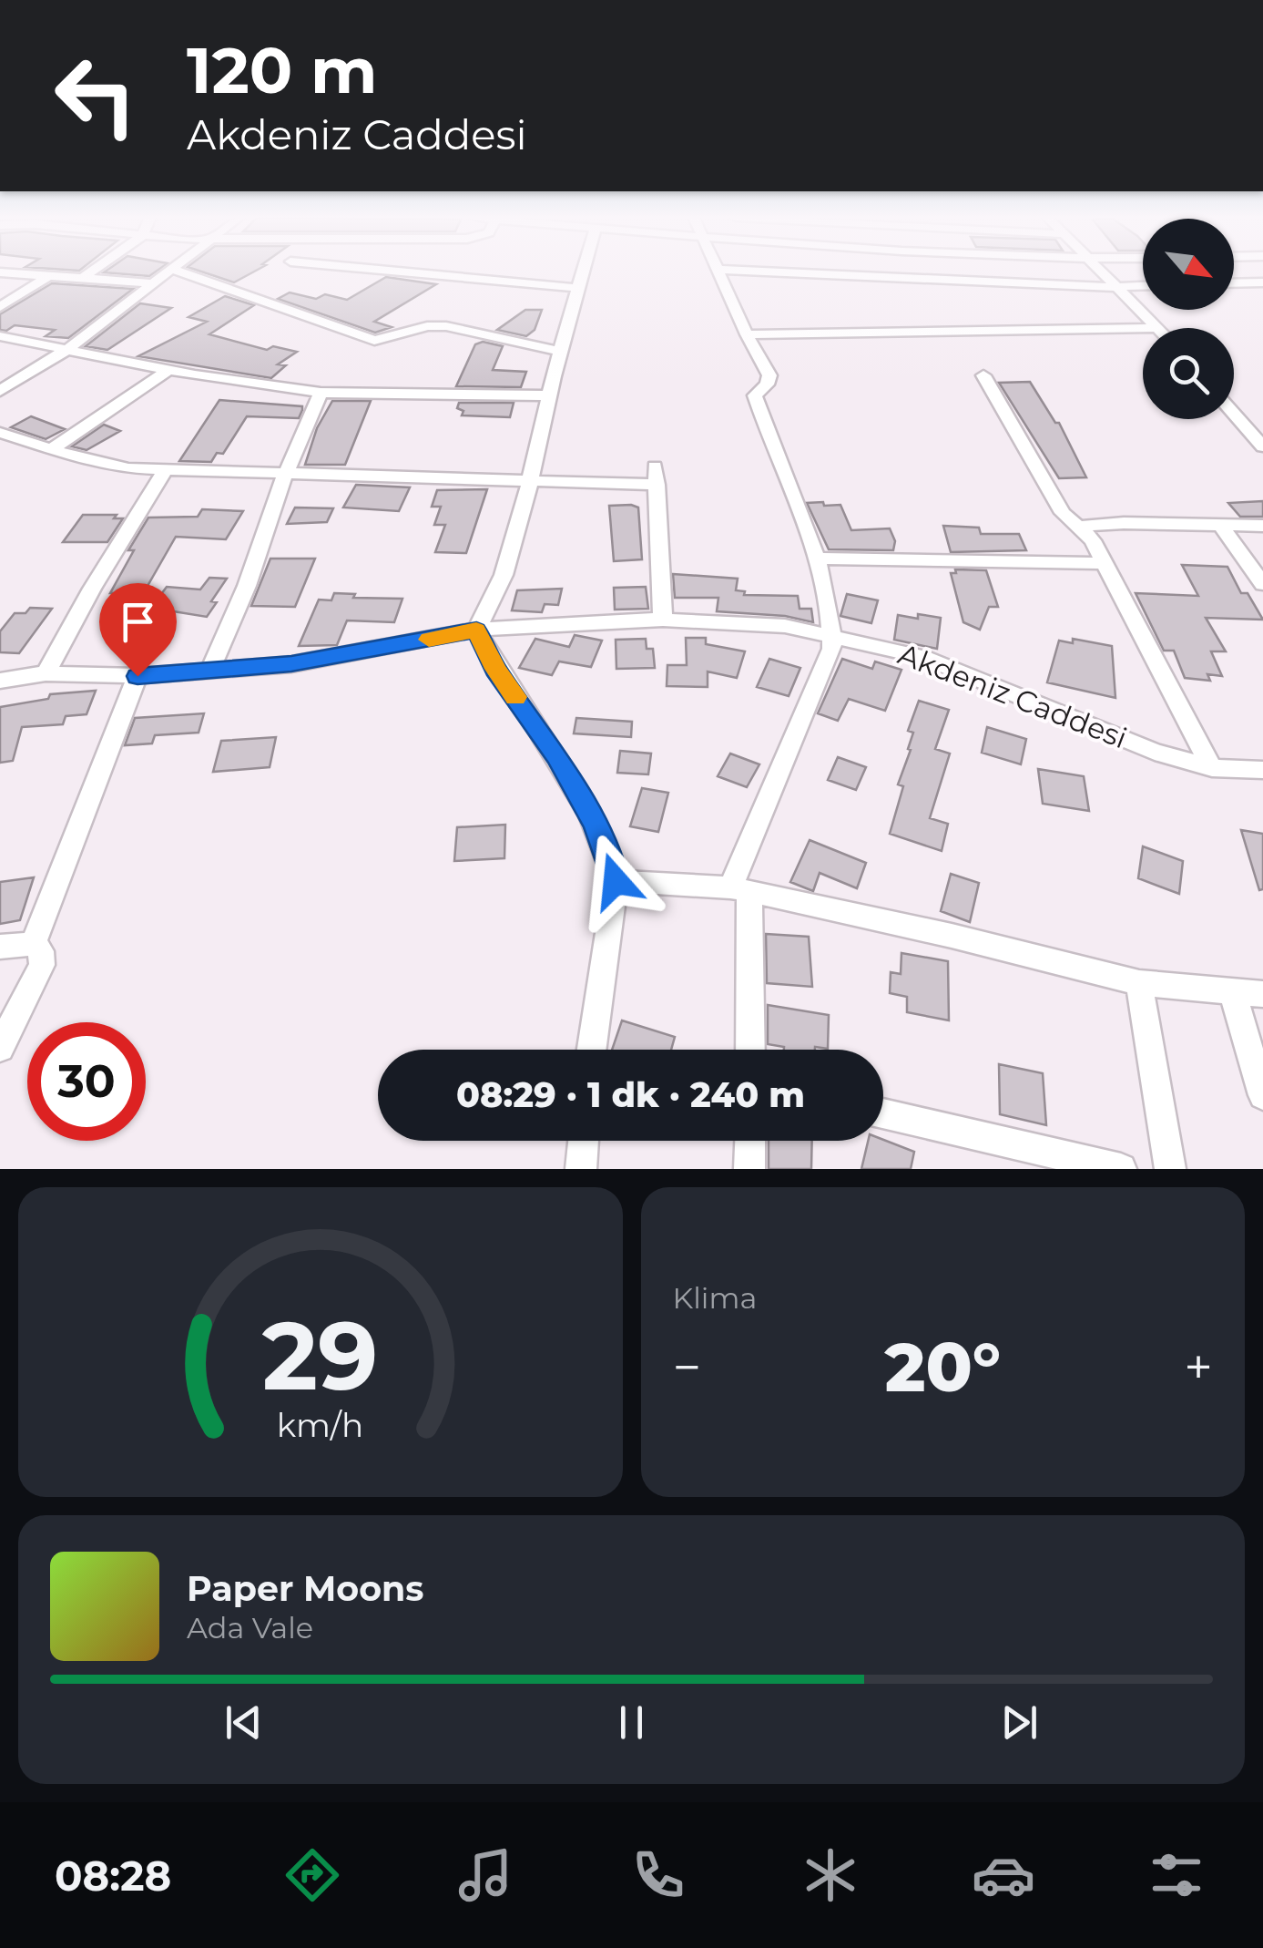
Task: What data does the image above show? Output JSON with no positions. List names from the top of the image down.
{
  "streets": {
    "street": ["Akdeniz Caddesi"]
  },
  "north": "bottom right",
  "page": {
    "turn": ["120 m", "Akdeniz Caddesi"],
    "limit": "30",
    "trip": "08:29 · 1 dk · 240 m",
    "tile": "Klima",
    "heat": ["−", "20°", "+"],
    "song": ["Paper Moons", "Ada Vale"],
    "tabs": "08:28",
    "gauge": ["29", "km/h"]
  }
}
